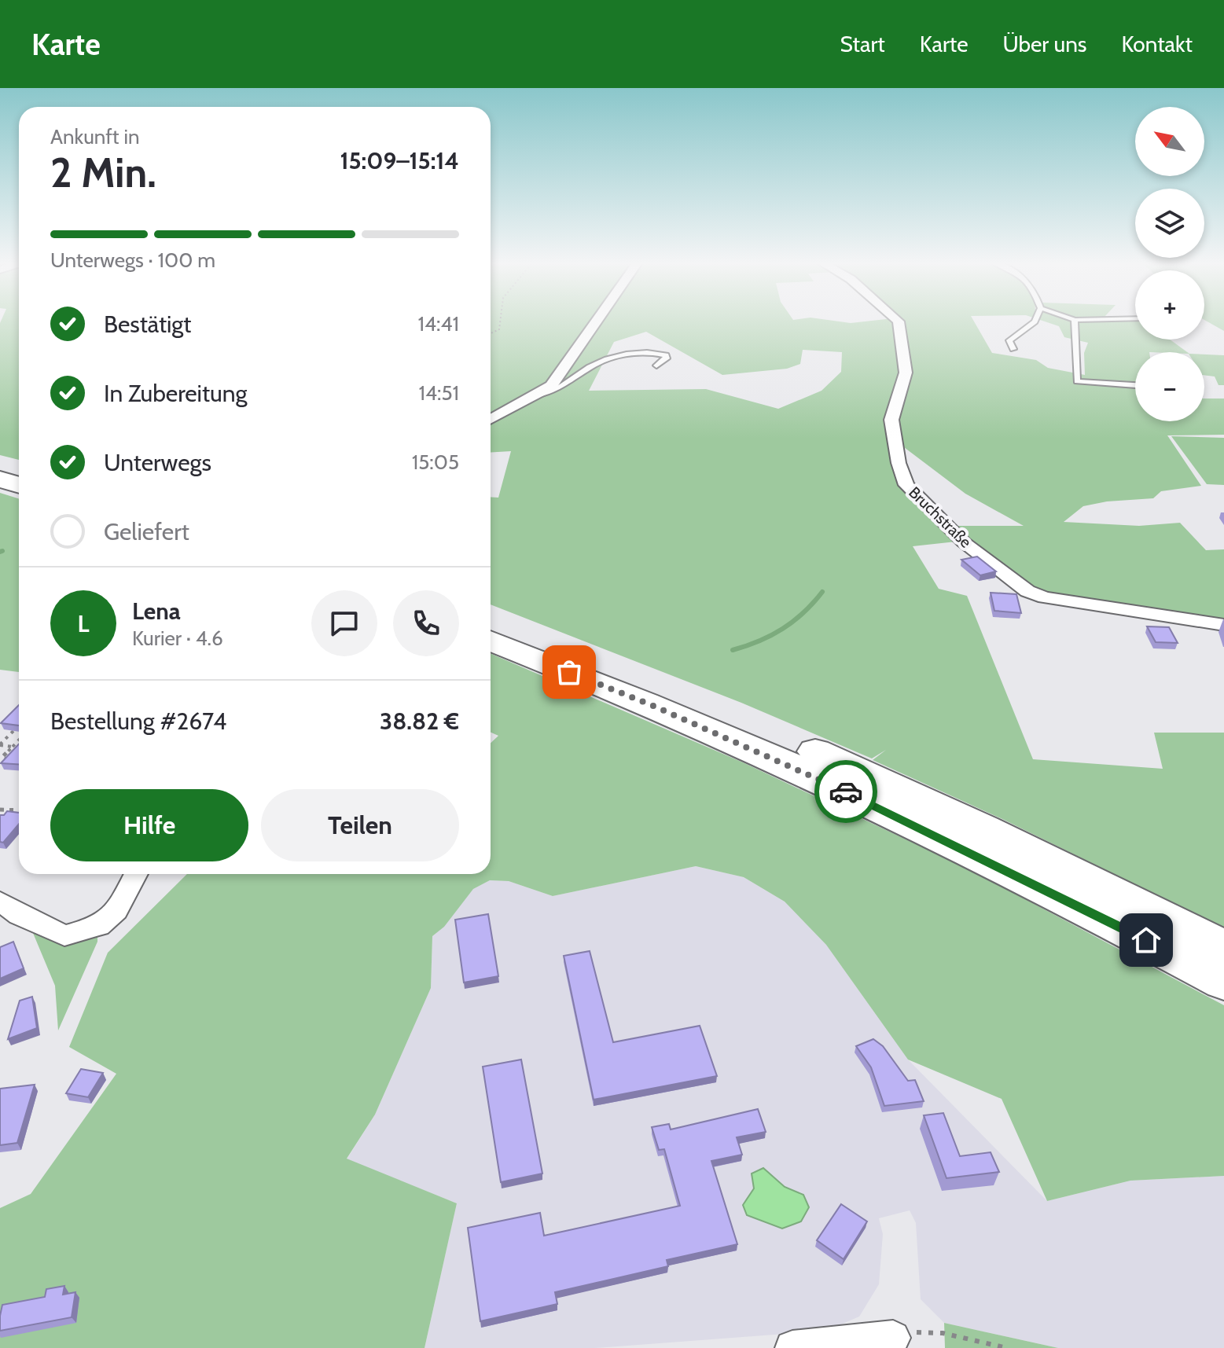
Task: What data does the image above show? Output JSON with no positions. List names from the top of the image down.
{
  "streets": {
    "street": ["Bruchstraße"]
  },
  "north": "top left",
  "page": {
    "header": "Karte",
    "nav": [
      "Start",
      "Karte",
      "Über uns",
      "Kontakt"
    ],
    "map_buttons": ["+", "−"],
    "heading": ["2 Min.", "Ankunft in", "15:09–15:14"],
    "panel": [
      "Lena",
      "Kurier · 4.6",
      "Bestellung #2674",
      "38.82 €"
    ],
    "bar": "Unterwegs · 100 m",
    "list": [
      ["Bestätigt", "14:41"],
      ["In Zubereitung", "14:51"],
      ["Unterwegs", "15:05"],
      "Geliefert"
    ],
    "round": "L",
    "buttons": ["Hilfe", "Teilen"]
  }
}
